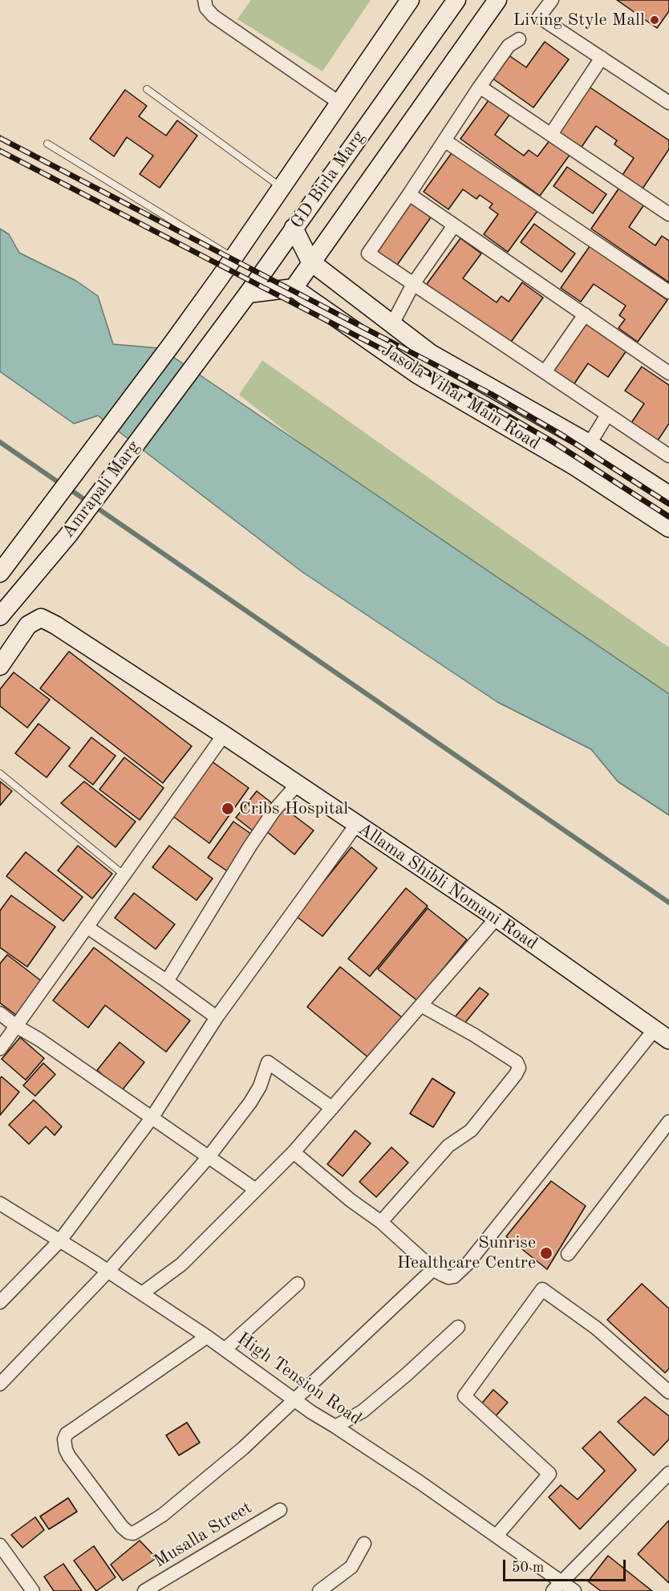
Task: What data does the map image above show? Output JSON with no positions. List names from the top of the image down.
{
  "streets": {
    "street": [
      "GD Birla Marg",
      "Jasola Vihar Main Road",
      "Amrapali Marg",
      "Allama Shibli Nomani Road",
      "High Tension Road",
      "Musalla Street"
    ]
  },
  "crossings": [
    ["GD Birla Marg", "Jasola Vihar Main Road"],
    ["GD Birla Marg", "Amrapali Marg"]
  ],
  "places": ["Living Style Mall", "Cribs Hospital", "Sunrise Healthcare Centre"],
  "scale_bar": "50 m"
}
